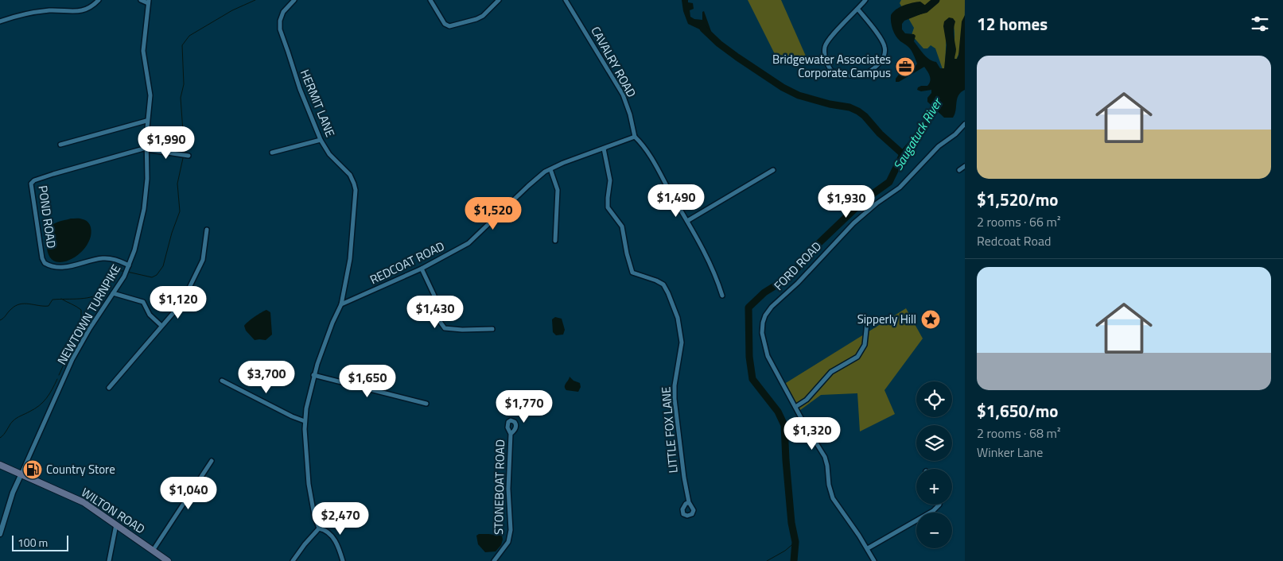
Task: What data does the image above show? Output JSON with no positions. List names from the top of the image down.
{
  "streets": {
    "main road": ["WILTON ROAD"],
    "street": [
      "CAVALRY ROAD",
      "HERMIT LANE",
      "POND ROAD",
      "REDCOAT ROAD",
      "FORD ROAD",
      "NEWTOWN TURNPIKE",
      "LITTLE FOX LANE",
      "STONEBOAT ROAD"
    ]
  },
  "crossings": [
    ["CAVALRY ROAD", "REDCOAT ROAD"],
    ["HERMIT LANE", "REDCOAT ROAD"],
    ["POND ROAD", "NEWTOWN TURNPIKE"],
    ["REDCOAT ROAD", "LITTLE FOX LANE"],
    ["NEWTOWN TURNPIKE", "WILTON ROAD"]
  ],
  "water": ["Saugatuck River"],
  "places": {
    "office": ["Bridgewater Associates Corporate Campus"],
    "place": ["Sipperly Hill"],
    "fuel station": ["Country Store"]
  },
  "scale_bar": "100 m",
  "page": {
    "heading": "12 homes",
    "list": [
      {
        "name": "$1,520/mo",
        "note": "2 rooms · 66 m² · Redcoat Road"
      },
      {
        "name": "$1,650/mo",
        "note": "2 rooms · 68 m² · Winker Lane"
      }
    ],
    "price": [
      "$1,990",
      "$1,490",
      "$1,930",
      "$1,520",
      "$1,120",
      "$1,430",
      "$3,700",
      "$1,650",
      "$1,770",
      "$1,320",
      "$1,040",
      "$2,470"
    ],
    "map_buttons": ["+", "−"],
    "scale": "100 m"
  }
}
